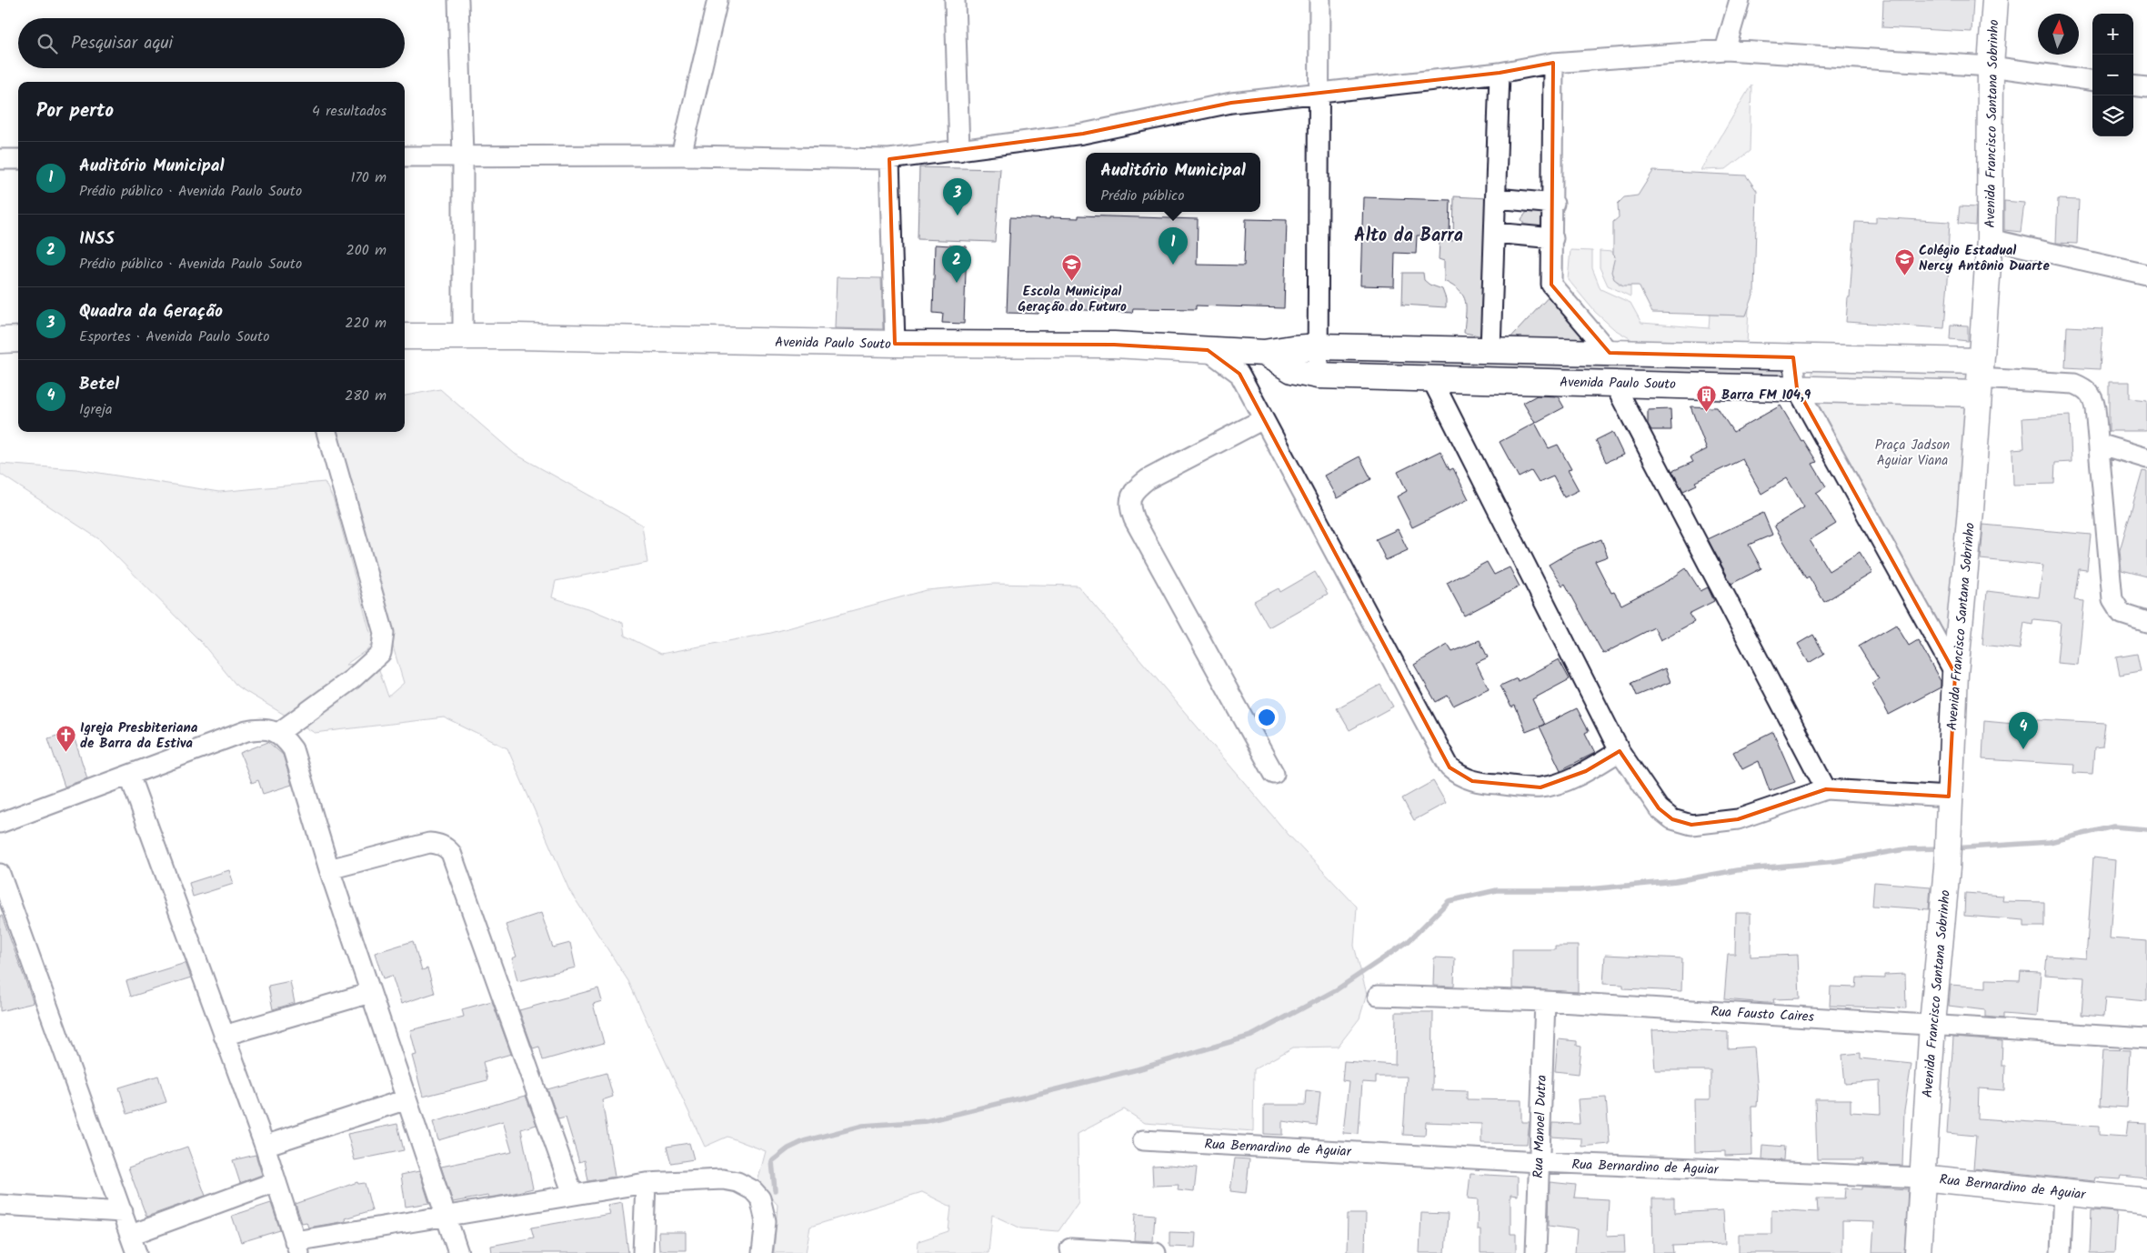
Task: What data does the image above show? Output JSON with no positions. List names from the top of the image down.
{
  "streets": {
    "street": [
      "Avenida Francisco Santana Sobrinho",
      "Avenida Paulo Souto",
      "Rua Fausto Caires",
      "Rua Manoel Dutra",
      "Rua Bernardino de Aguiar"
    ]
  },
  "crossings": [
    ["Avenida Francisco Santana Sobrinho", "Avenida Paulo Souto"],
    ["Avenida Francisco Santana Sobrinho", "Rua Fausto Caires"],
    ["Avenida Francisco Santana Sobrinho", "Rua Bernardino de Aguiar"],
    ["Rua Fausto Caires", "Rua Manoel Dutra"],
    ["Rua Manoel Dutra", "Rua Bernardino de Aguiar"]
  ],
  "districts": ["Alto da Barra"],
  "parks": ["Praça Jadson Aguiar Viana"],
  "places": {
    "school or university": ["Colégio Estadual Nercy Antônio Duarte", "Escola Municipal Geração do Futuro"],
    "building": ["Barra FM 104,9"],
    "church": ["Igreja Presbiteriana de Barra da Estiva"]
  },
  "north": "top",
  "page": {
    "map_buttons": ["+", "−"],
    "search": "Pesquisar aqui",
    "heading": ["Por perto", "4 resultados"],
    "list": [
      {
        "mark": "1",
        "name": "Auditório Municipal",
        "note": "Prédio público · Avenida Paulo Souto",
        "value": "170 m"
      },
      {
        "mark": "2",
        "name": "INSS",
        "note": "Prédio público · Avenida Paulo Souto",
        "value": "200 m"
      },
      {
        "mark": "3",
        "name": "Quadra da Geração",
        "note": "Esportes · Avenida Paulo Souto",
        "value": "220 m"
      },
      {
        "mark": "4",
        "name": "Betel",
        "note": "Igreja",
        "value": "280 m"
      }
    ],
    "popup": ["Auditório Municipal", "Prédio público"],
    "pins": [
      "3",
      "1",
      "2",
      "4"
    ]
  }
}
